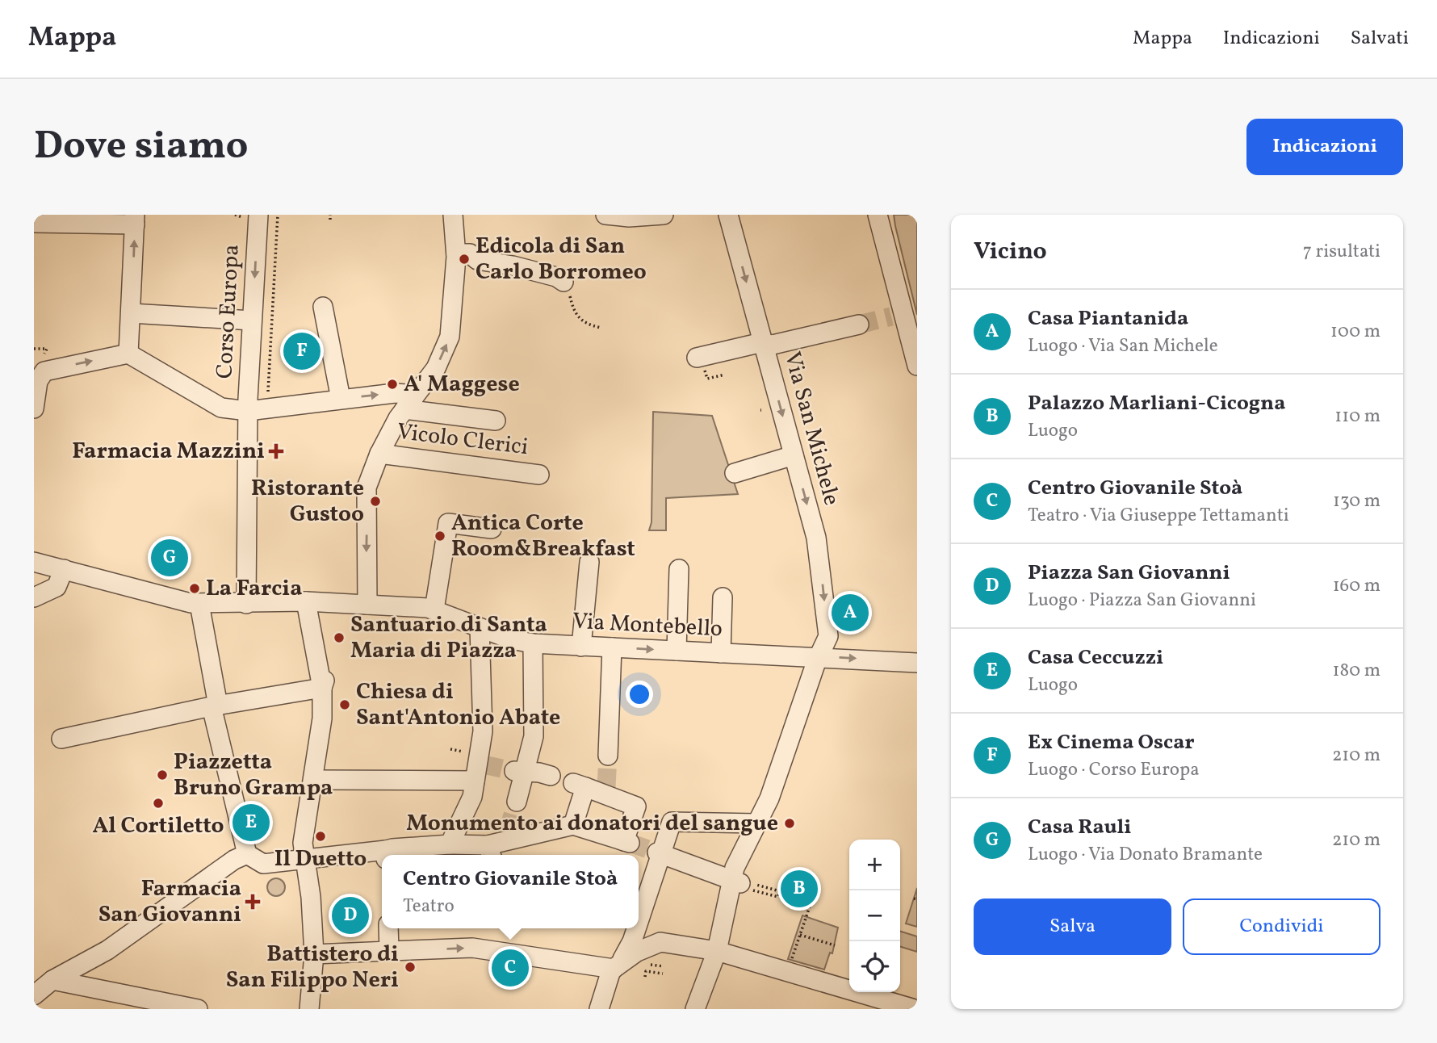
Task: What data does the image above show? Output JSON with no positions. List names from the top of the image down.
{
  "streets": {
    "street": [
      "Corso Europa",
      "Via San Michele",
      "Vicolo Clerici",
      "Via Montebello"
    ]
  },
  "crossings": [
    ["Corso Europa", "Via Montebello"],
    ["Via San Michele", "Via Montebello"]
  ],
  "places": {
    "other": [
      "Edicola di San Carlo Borromeo",
      "A' Maggese",
      "Ristorante Gustoo",
      "Antica Corte Room&Breakfast",
      "La Farcia",
      "Santuario di Santa Maria di Piazza",
      "Chiesa di Sant'Antonio Abate",
      "Piazzetta Bruno Grampa",
      "Al Cortiletto",
      "Monumento ai donatori del sangue",
      "Il Duetto",
      "Battistero di San Filippo Neri"
    ],
    "health": ["Farmacia Mazzini", "Farmacia San Giovanni"]
  },
  "page": {
    "header": "Mappa",
    "nav": ["Mappa", "Indicazioni", "Salvati"],
    "buttons": [
      "Indicazioni",
      ["Salva", "Condividi"]
    ],
    "title": "Dove siamo",
    "heading": ["Vicino", "7 risultati"],
    "list": [
      {
        "mark": "A",
        "name": "Casa Piantanida",
        "note": "Luogo · Via San Michele",
        "value": "100 m"
      },
      {
        "mark": "B",
        "name": "Palazzo Marliani-Cicogna",
        "note": "Luogo",
        "value": "110 m"
      },
      {
        "mark": "C",
        "name": "Centro Giovanile Stoà",
        "note": "Teatro · Via Giuseppe Tettamanti",
        "value": "130 m"
      },
      {
        "mark": "D",
        "name": "Piazza San Giovanni",
        "note": "Luogo · Piazza San Giovanni",
        "value": "160 m"
      },
      {
        "mark": "E",
        "name": "Casa Ceccuzzi",
        "note": "Luogo",
        "value": "180 m"
      },
      {
        "mark": "F",
        "name": "Ex Cinema Oscar",
        "note": "Luogo · Corso Europa",
        "value": "210 m"
      },
      {
        "mark": "G",
        "name": "Casa Rauli",
        "note": "Luogo · Via Donato Bramante",
        "value": "210 m"
      }
    ],
    "pins": [
      "F",
      "G",
      "A",
      "E",
      "B",
      "D",
      "C"
    ],
    "map_buttons": ["+", "−"],
    "popup": ["Centro Giovanile Stoà", "Teatro"]
  }
}
